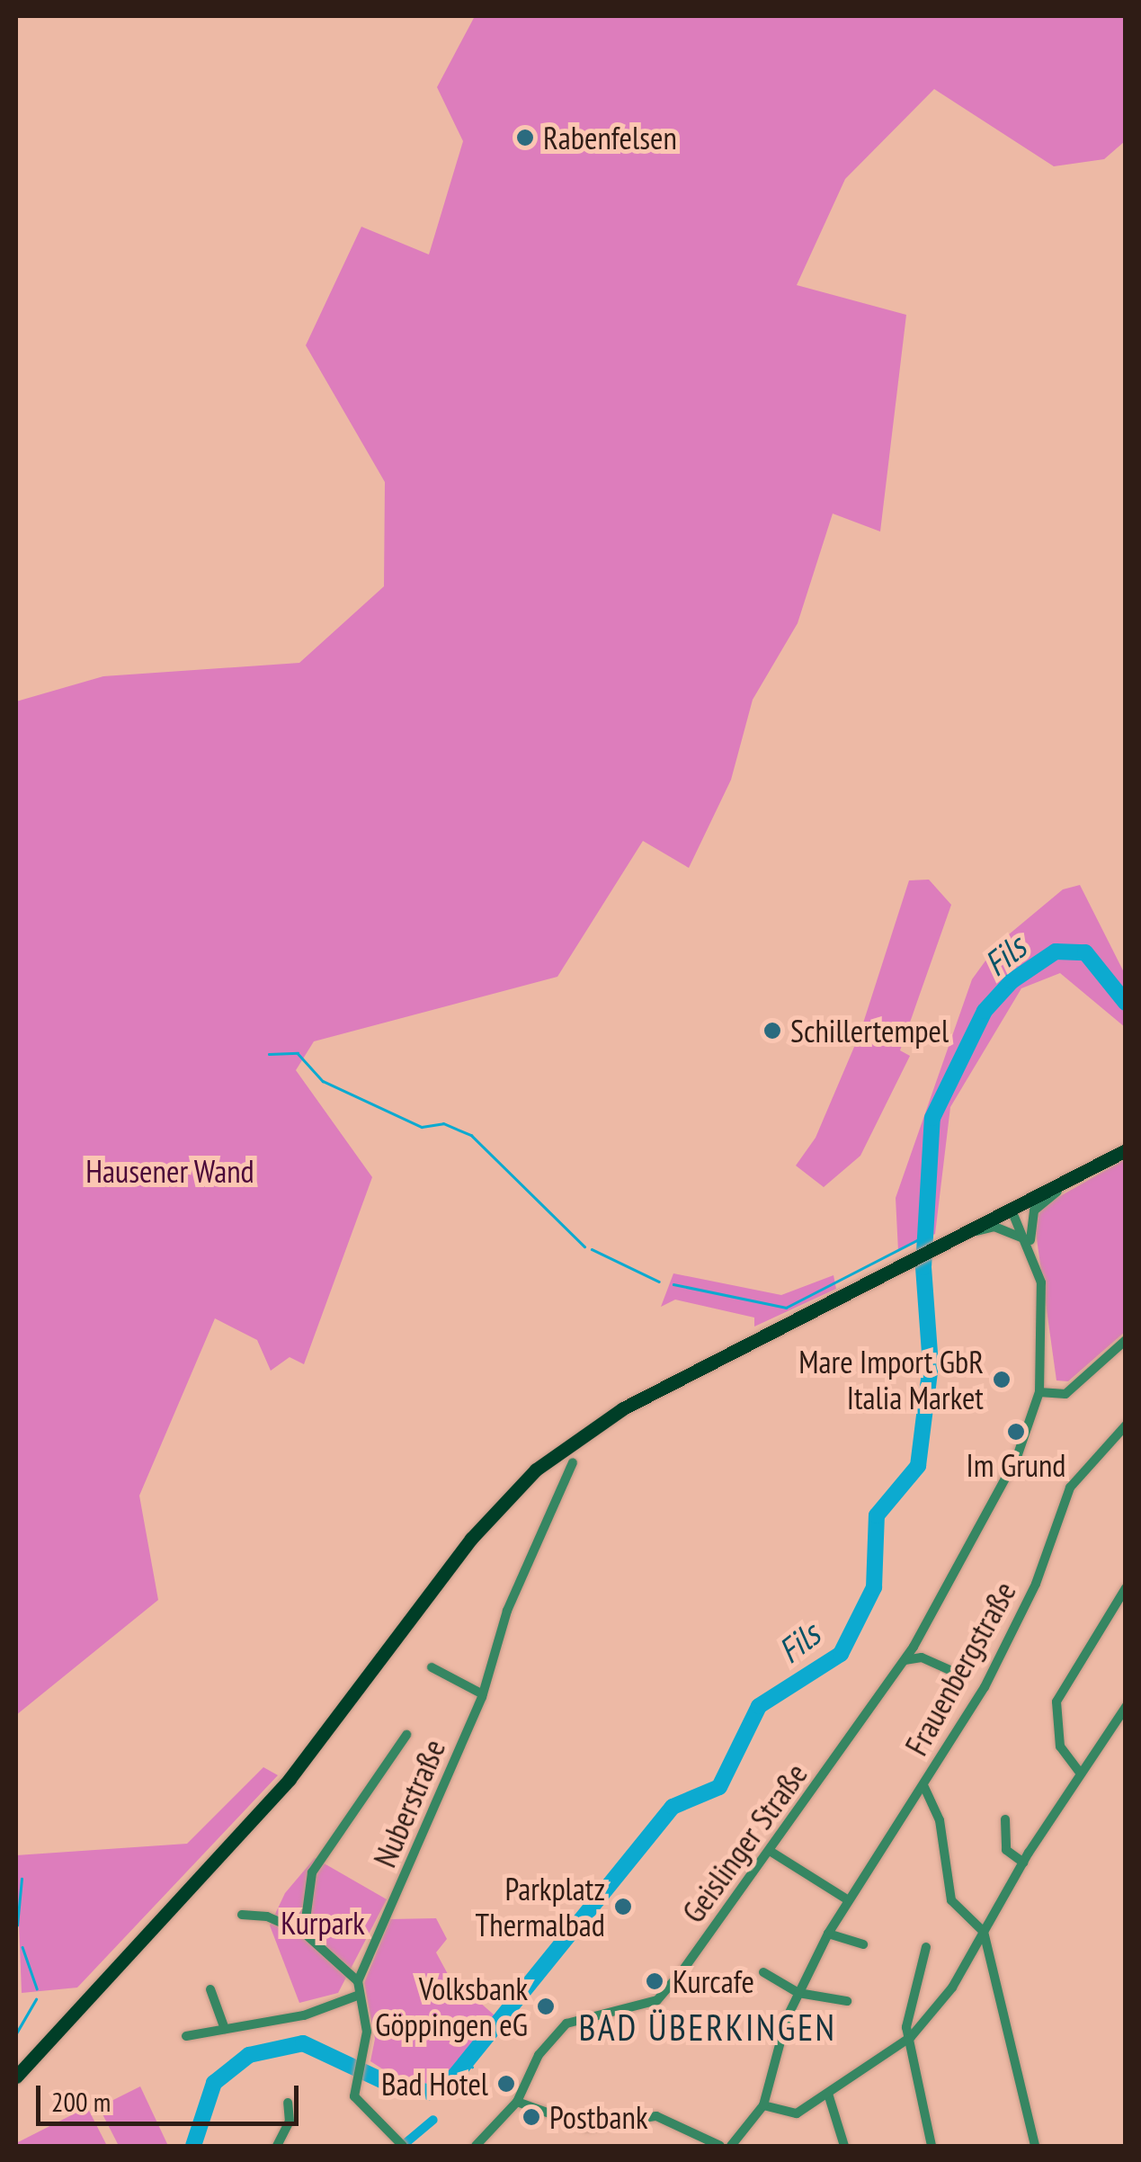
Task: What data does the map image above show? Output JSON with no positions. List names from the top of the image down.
{
  "streets": {
    "street": ["Frauenbergstraße", "Nuberstraße", "Geislinger Straße"]
  },
  "districts": ["BAD ÜBERKINGEN"],
  "water": ["Fils"],
  "parks": ["Hausener Wand", "Kurpark"],
  "places": [
    "Rabenfelsen",
    "Schillertempel",
    "Mare Import GbR Italia Market",
    "Im Grund",
    "Parkplatz Thermalbad",
    "Kurcafe",
    "Volksbank Göppingen eG",
    "Bad Hotel",
    "Postbank"
  ],
  "scale_bar": "200 m"
}
